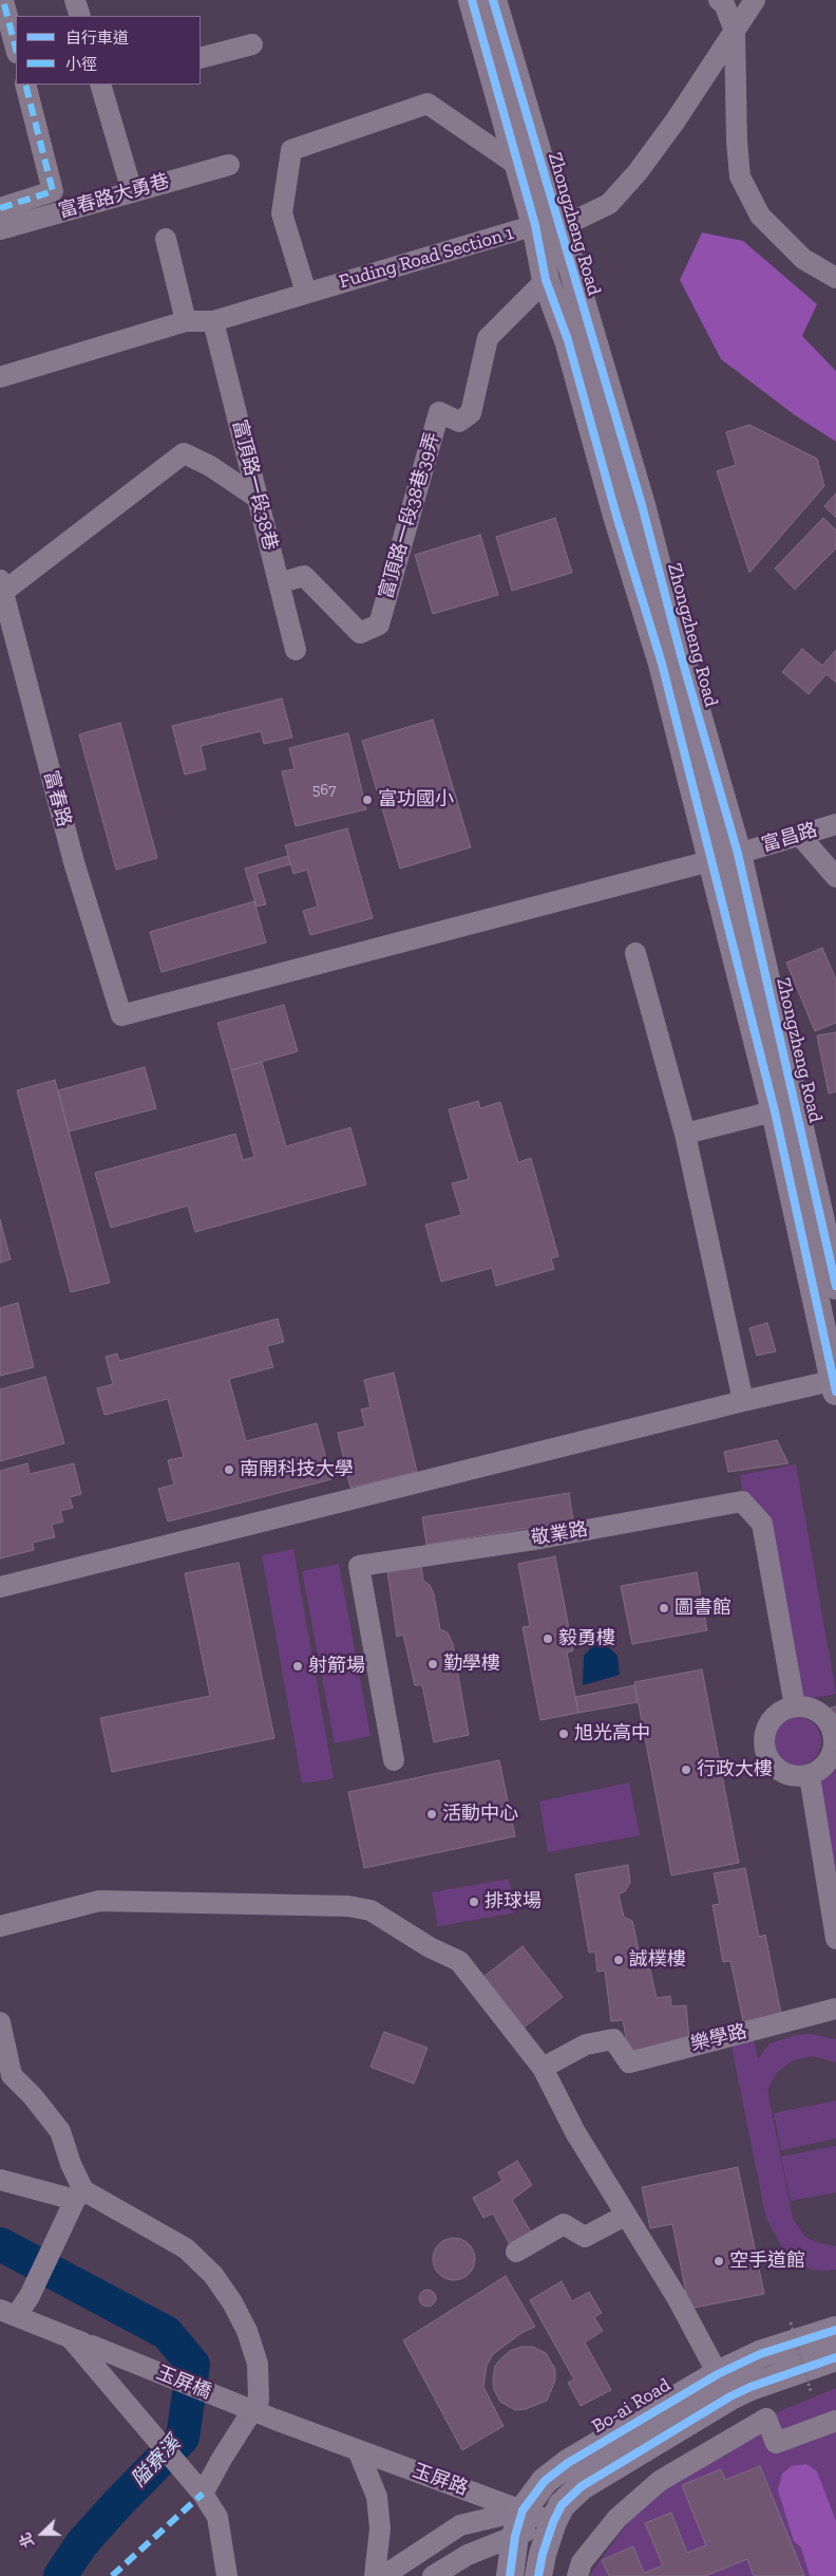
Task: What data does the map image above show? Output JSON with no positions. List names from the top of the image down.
{
  "streets": {
    "main road": ["Zhongzheng Road", "Bo-ai Road"],
    "street": [
      "富春路大勇巷",
      "Fuding Road Section 1",
      "富頂路一段38巷",
      "富頂路一段38巷39弄",
      "富春路",
      "富昌路",
      "敬業路",
      "樂學路",
      "玉屏橋",
      "玉屏路"
    ]
  },
  "crossings": [
    ["Zhongzheng Road", "Fuding Road Section 1"],
    ["Zhongzheng Road", "富頂路一段38巷39弄"],
    ["Zhongzheng Road", "富昌路"],
    ["Fuding Road Section 1", "富頂路一段38巷"],
    ["富頂路一段38巷", "富頂路一段38巷39弄"],
    ["富春路", "富昌路"],
    ["玉屏橋", "玉屏路"],
    ["Bo-ai Road", "玉屏路"]
  ],
  "water": ["隘寮溪"],
  "places": [
    "富功國小",
    "南開科技大學",
    "圖書館",
    "毅勇樓",
    "勤學樓",
    "射箭場",
    "旭光高中",
    "行政大樓",
    "活動中心",
    "排球場",
    "誠樸樓",
    "空手道館"
  ],
  "house_numbers": ["567"],
  "legend": ["自行車道", "小徑"],
  "north": "left"
}
